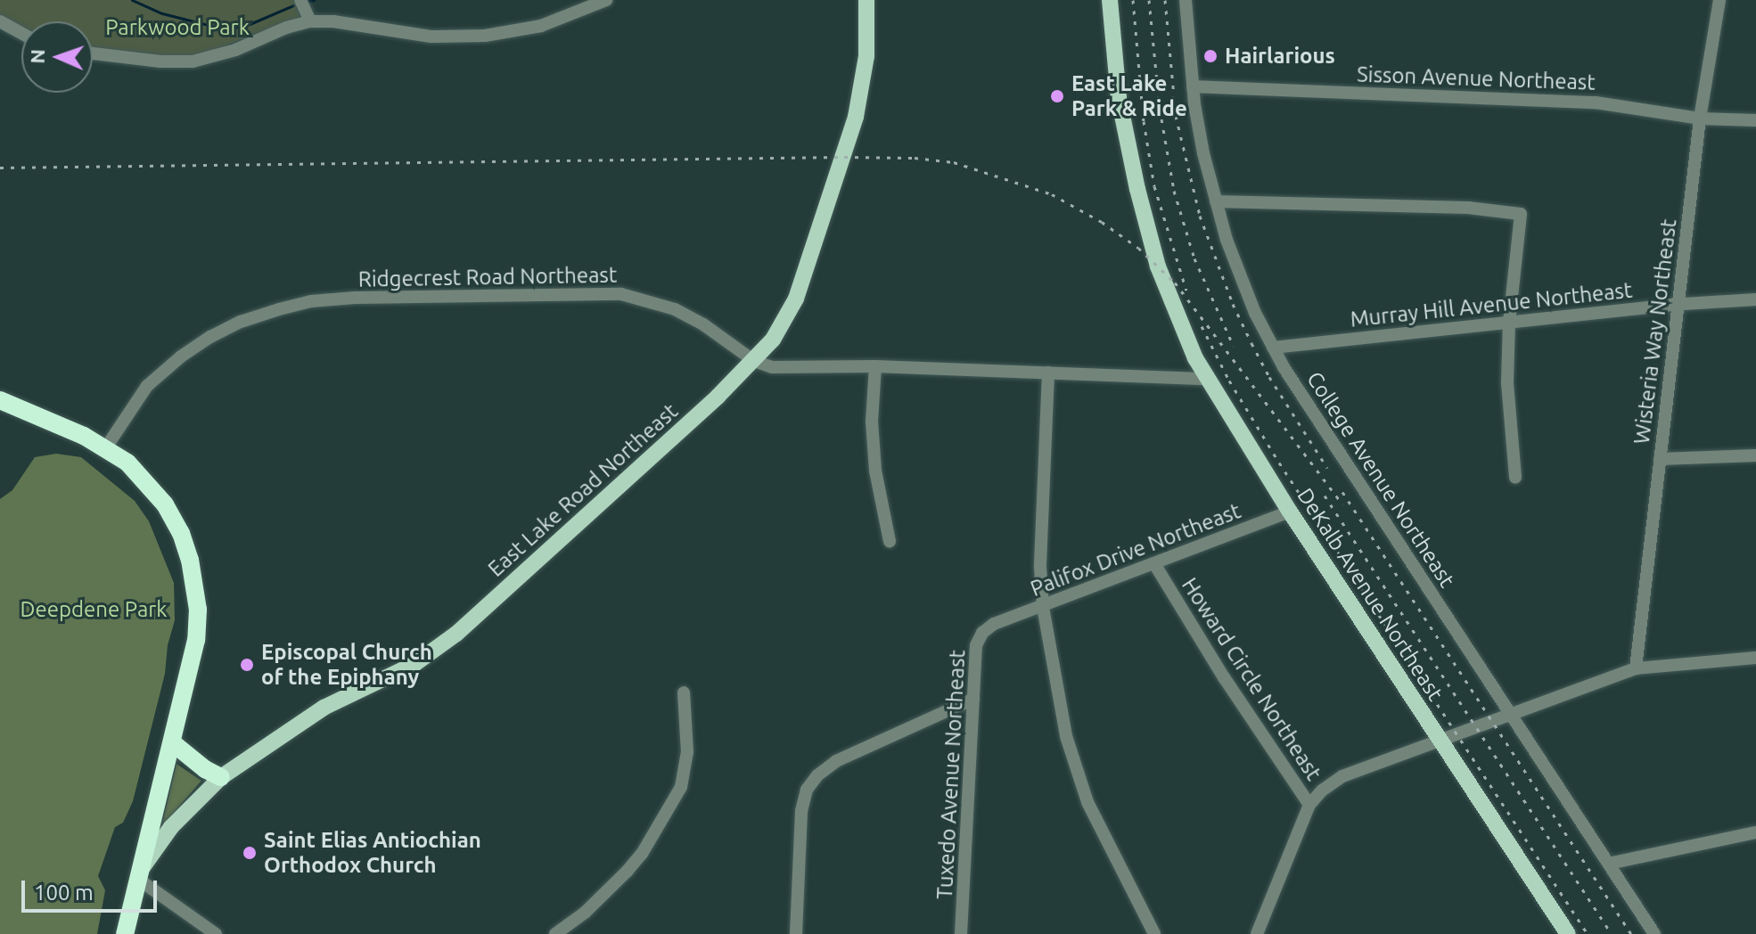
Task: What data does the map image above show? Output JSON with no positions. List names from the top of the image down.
{
  "streets": {
    "main road": ["East Lake Road Northeast", "DeKalb Avenue Northeast"],
    "street": [
      "Sisson Avenue Northeast",
      "Ridgecrest Road Northeast",
      "Murray Hill Avenue Northeast",
      "Wisteria Way Northeast",
      "College Avenue Northeast",
      "Palifox Drive Northeast",
      "Howard Circle Northeast",
      "Tuxedo Avenue Northeast"
    ]
  },
  "crossings": [
    ["Sisson Avenue Northeast", "Wisteria Way Northeast"],
    ["Sisson Avenue Northeast", "College Avenue Northeast"],
    ["Ridgecrest Road Northeast", "East Lake Road Northeast"],
    ["Ridgecrest Road Northeast", "DeKalb Avenue Northeast"],
    ["Murray Hill Avenue Northeast", "Wisteria Way Northeast"],
    ["Murray Hill Avenue Northeast", "College Avenue Northeast"],
    ["Palifox Drive Northeast", "DeKalb Avenue Northeast"],
    ["Palifox Drive Northeast", "Howard Circle Northeast"],
    ["Palifox Drive Northeast", "Tuxedo Avenue Northeast"]
  ],
  "parks": ["Parkwood Park", "Deepdene Park"],
  "places": [
    "Hairlarious",
    "East Lake Park & Ride",
    "Episcopal Church of the Epiphany",
    "Saint Elias Antiochian Orthodox Church"
  ],
  "scale_bar": "100 m",
  "north": "left"
}
